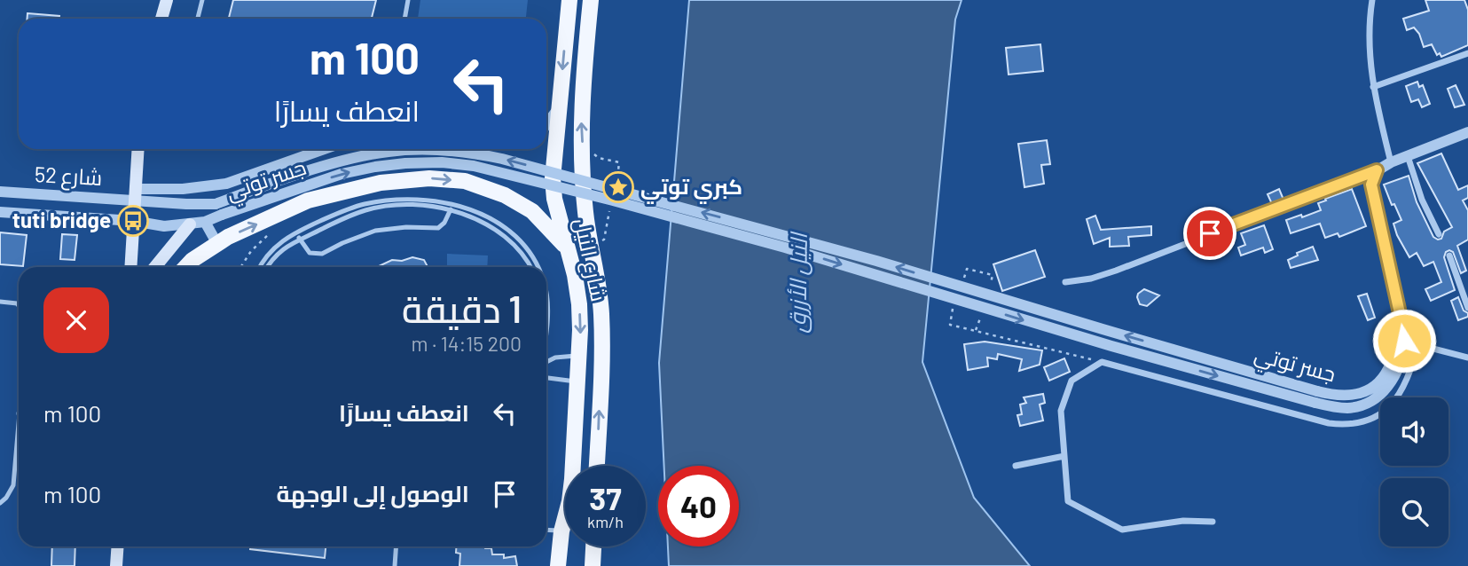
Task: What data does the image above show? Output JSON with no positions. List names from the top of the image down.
{
  "streets": {
    "main road": ["شارع النيل"],
    "street": ["شارع 52", "جسر توتي"]
  },
  "crossings": [
    ["شارع 52", "جسر توتي"]
  ],
  "water": ["النيل الأزرق"],
  "places": {
    "place": ["كبري توتي"],
    "bus stop": ["tuti bridge"]
  },
  "page": {
    "turn": ["100 m", "انعطف يسارًا"],
    "heading": ["1 دقيقة", "200 m · 14:15"],
    "list": [
      {
        "name": "انعطف يسارًا",
        "value": "100 m"
      },
      {
        "name": "الوصول إلى الوجهة",
        "value": "100 m"
      }
    ],
    "speed": "37 km/h",
    "limit": "40"
  }
}
